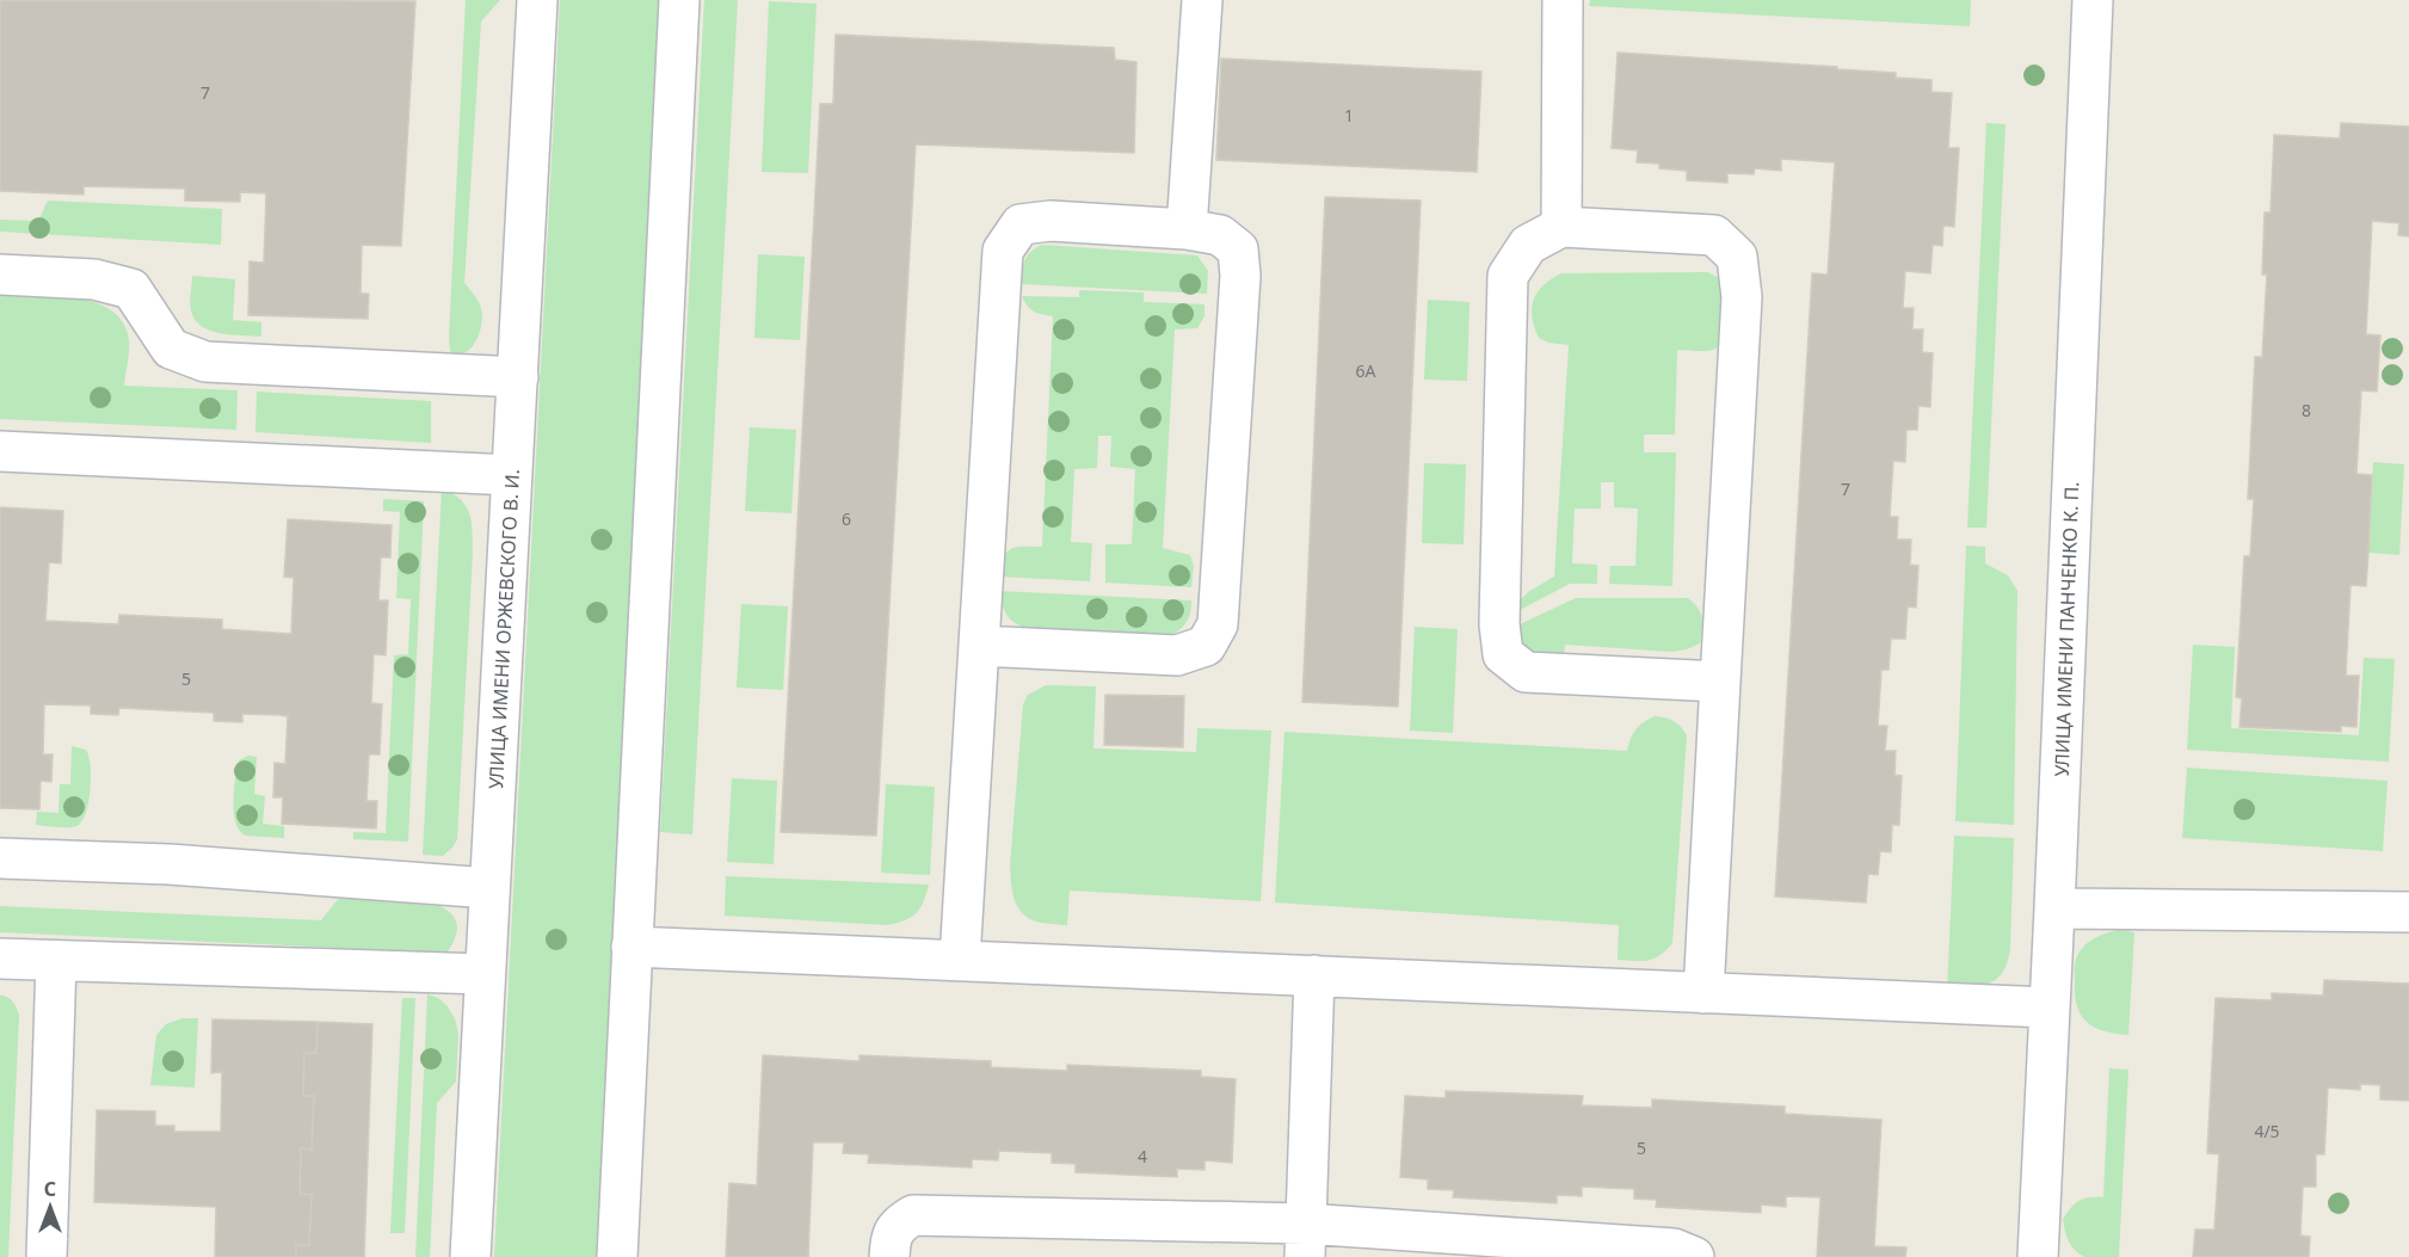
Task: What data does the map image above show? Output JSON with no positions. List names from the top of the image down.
{
  "streets": {
    "street": ["УЛИЦА ИМЕНИ ОРЖЕВСКОГО В. И.", "УЛИЦА ИМЕНИ ПАНЧЕНКО К. П."]
  },
  "house_numbers": [
    "7",
    "1",
    "6А",
    "8",
    "7",
    "6",
    "5",
    "4/5",
    "5",
    "4"
  ],
  "north": "top"
}
